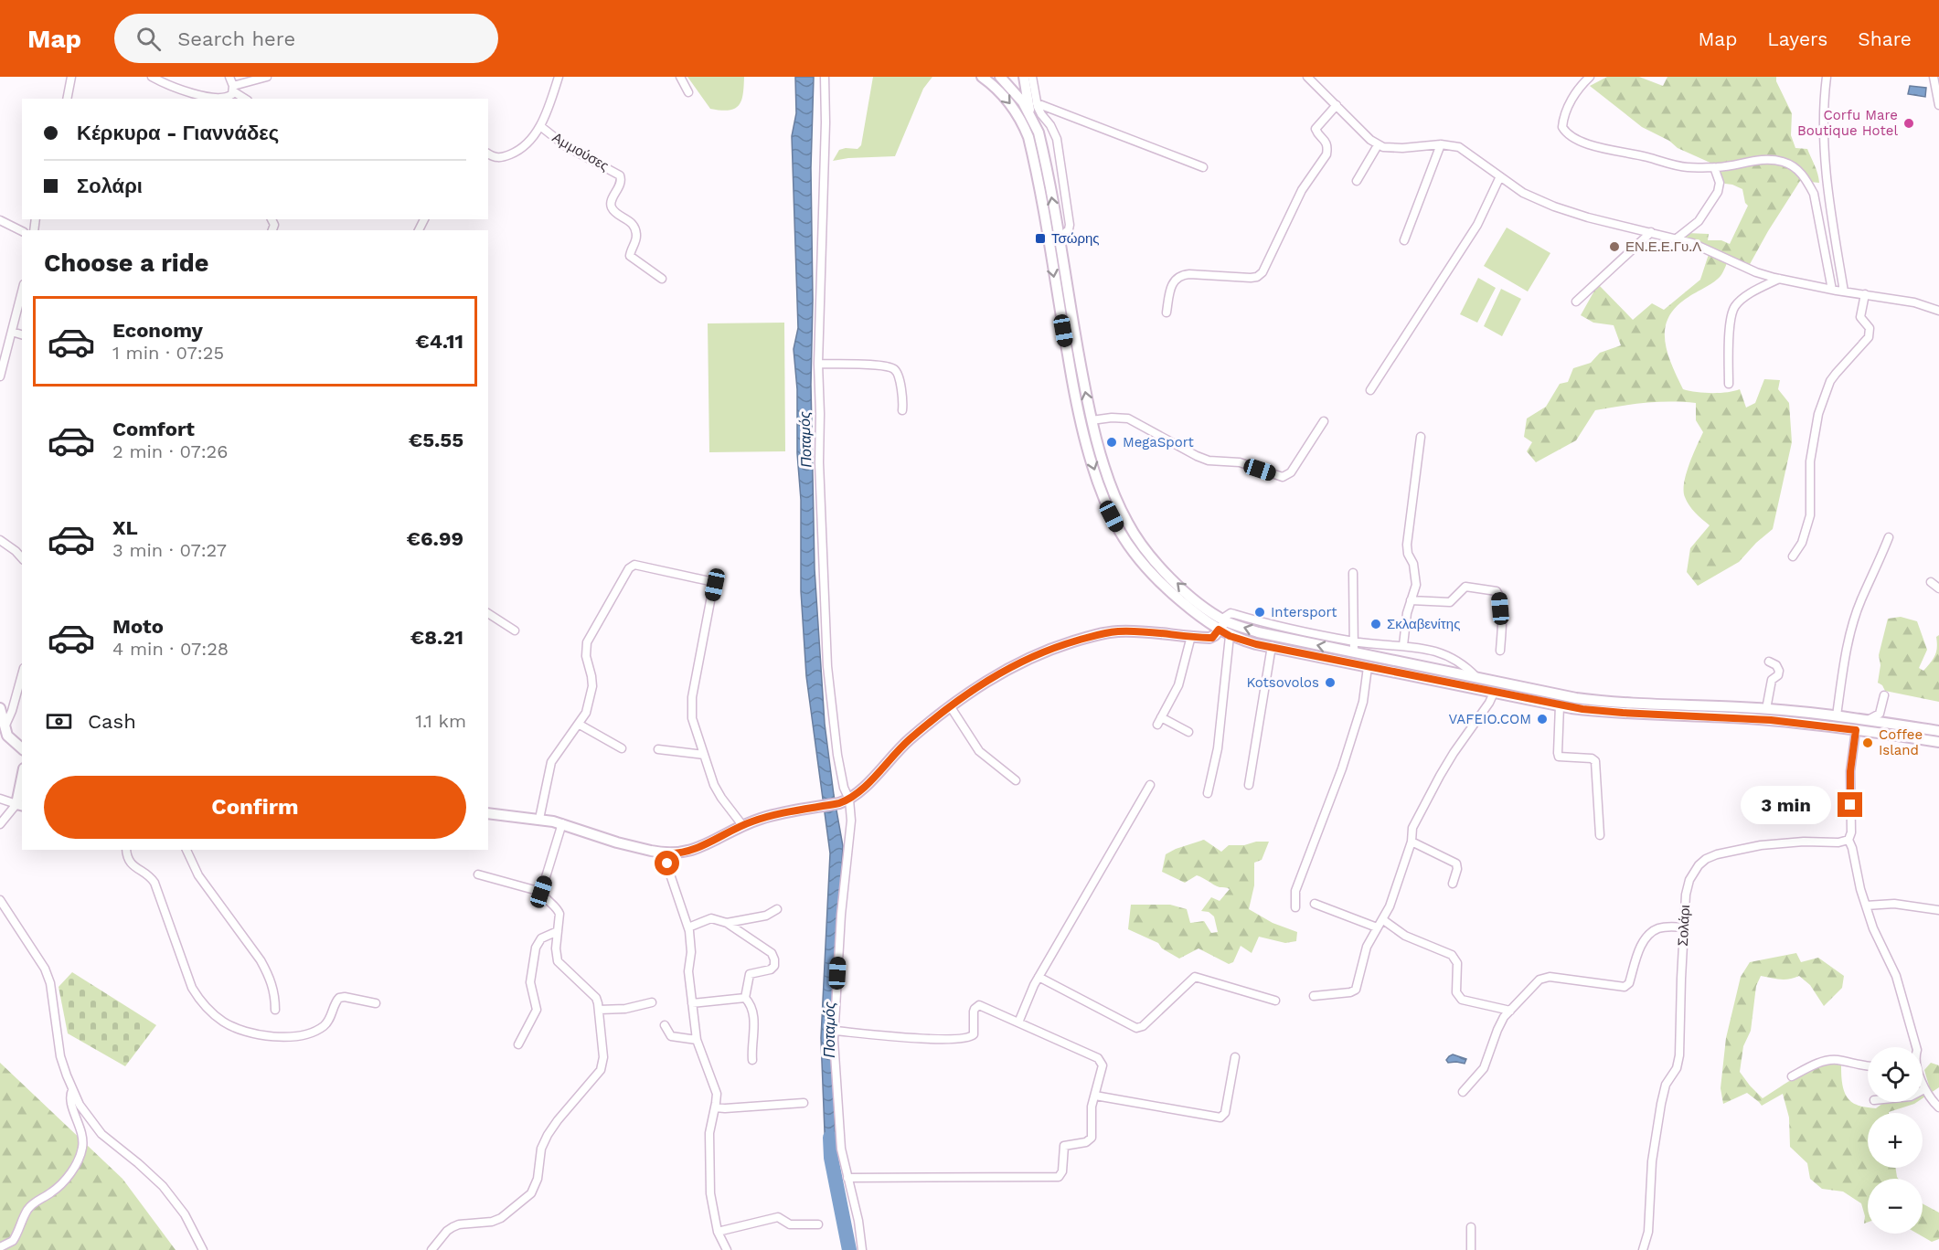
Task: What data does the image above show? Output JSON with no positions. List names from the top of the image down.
{
  "streets": {
    "street": ["Αμμούσες", "Σολάρι"]
  },
  "water": ["Ποταμός"],
  "places": {
    "other": [
      "Corfu Mare Boutique Hotel",
      "ΕΝ.Ε.Ε.Γυ.Λ",
      "MegaSport",
      "Intersport",
      "Σκλαβενίτης",
      "Kotsovolos",
      "VAFEIO.COM",
      "Coffee Island"
    ],
    "transit": ["Τσώρης"]
  },
  "page": {
    "header": "Map",
    "search": "Search here",
    "nav": ["Map", "Layers", "Share"],
    "banner": ["Κέρκυρα - Γιαννάδες", "Σολάρι"],
    "heading": "Choose a ride",
    "list": [
      {
        "name": "Economy",
        "note": "1 min · 07:25",
        "value": "€4.11"
      },
      {
        "name": "Comfort",
        "note": "2 min · 07:26",
        "value": "€5.55"
      },
      {
        "name": "XL",
        "note": "3 min · 07:27",
        "value": "€6.99"
      },
      {
        "name": "Moto",
        "note": "4 min · 07:28",
        "value": "€8.21"
      }
    ],
    "pay": ["Cash", "1.1 km"],
    "buttons": "Confirm",
    "bubble": "3 min",
    "map_buttons": ["+", "−"]
  }
}
